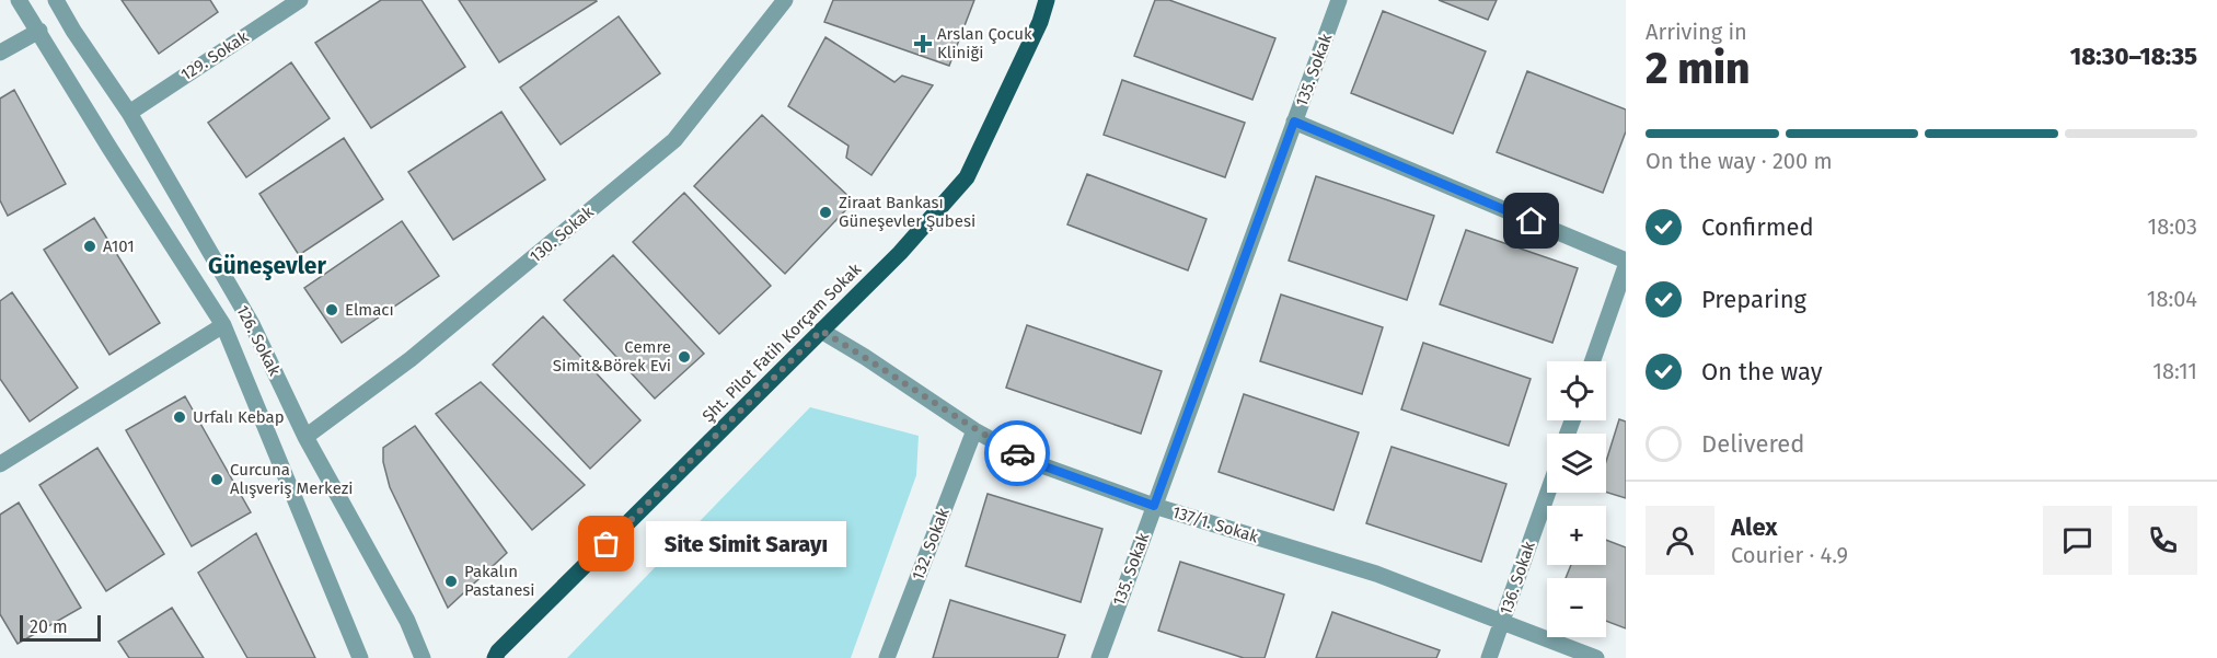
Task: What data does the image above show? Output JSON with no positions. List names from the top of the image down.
{
  "streets": {
    "main road": ["Şht. Pilot Fatih Korçam Sokak"],
    "street": [
      "129. Sokak",
      "135. Sokak",
      "130. Sokak",
      "126. Sokak",
      "137/1. Sokak",
      "132. Sokak",
      "136. Sokak"
    ]
  },
  "crossings": [
    ["129. Sokak", "126. Sokak"],
    ["135. Sokak", "137/1. Sokak"],
    ["130. Sokak", "126. Sokak"],
    ["Şht. Pilot Fatih Korçam Sokak", "137/1. Sokak"],
    ["137/1. Sokak", "132. Sokak"],
    ["137/1. Sokak", "136. Sokak"]
  ],
  "districts": ["Güneşevler"],
  "places": {
    "health": ["Arslan Çocuk Kliniği"],
    "other": [
      "Ziraat Bankası Güneşevler Şubesi",
      "A101",
      "Elmacı",
      "Cemre Simit&Börek Evi",
      "Urfalı Kebap",
      "Curcuna Alışveriş Merkezi",
      "Site Simit Sarayı",
      "Pakalın Pastanesi"
    ]
  },
  "scale_bar": "20 m",
  "page": {
    "heading": ["2 min", "Arriving in", "18:30–18:35"],
    "panel": ["Alex", "Courier · 4.9"],
    "bar": "On the way · 200 m",
    "list": [
      ["Confirmed", "18:03"],
      ["Preparing", "18:04"],
      ["On the way", "18:11"],
      "Delivered"
    ],
    "map_buttons": ["+", "−"],
    "bubble": "Site Simit Sarayı",
    "scale": "20 m"
  }
}
